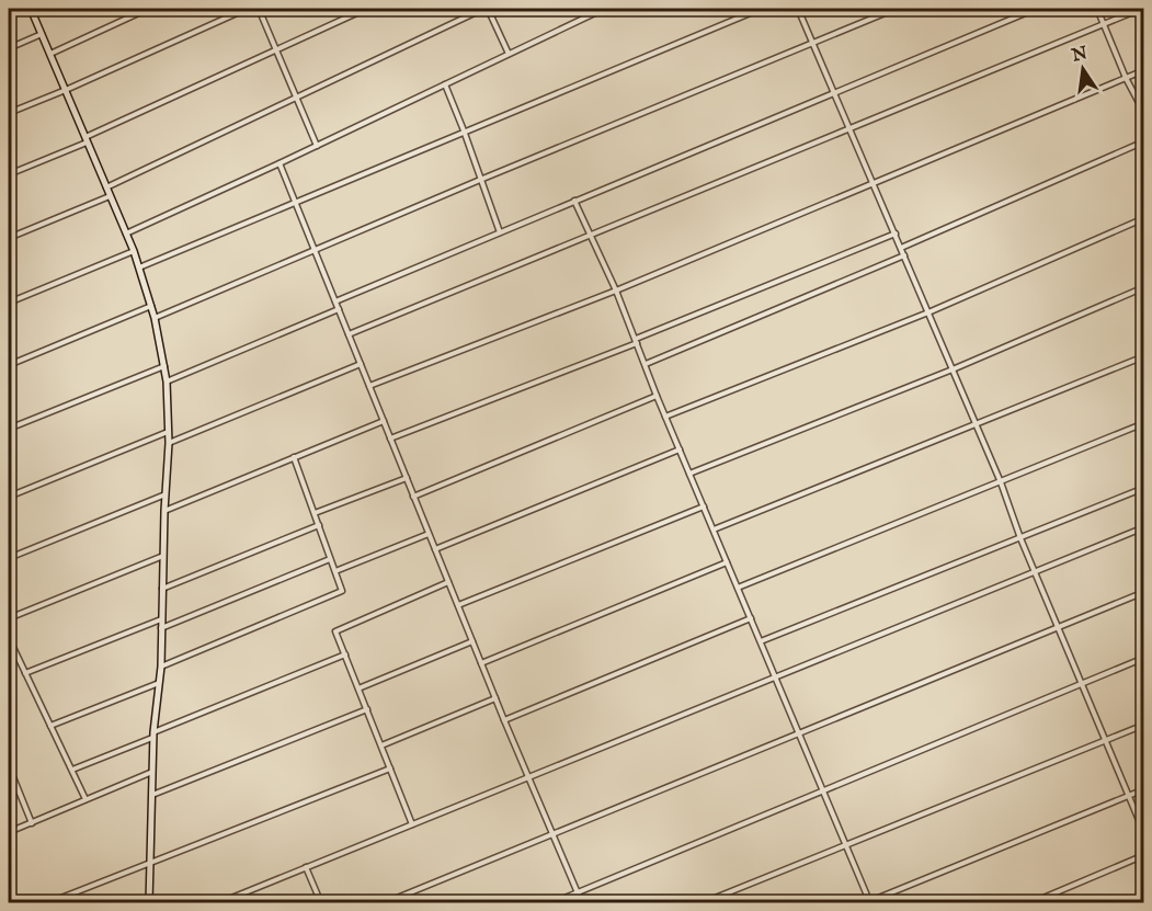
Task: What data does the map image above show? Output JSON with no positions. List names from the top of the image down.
{
  "north": "top"
}
